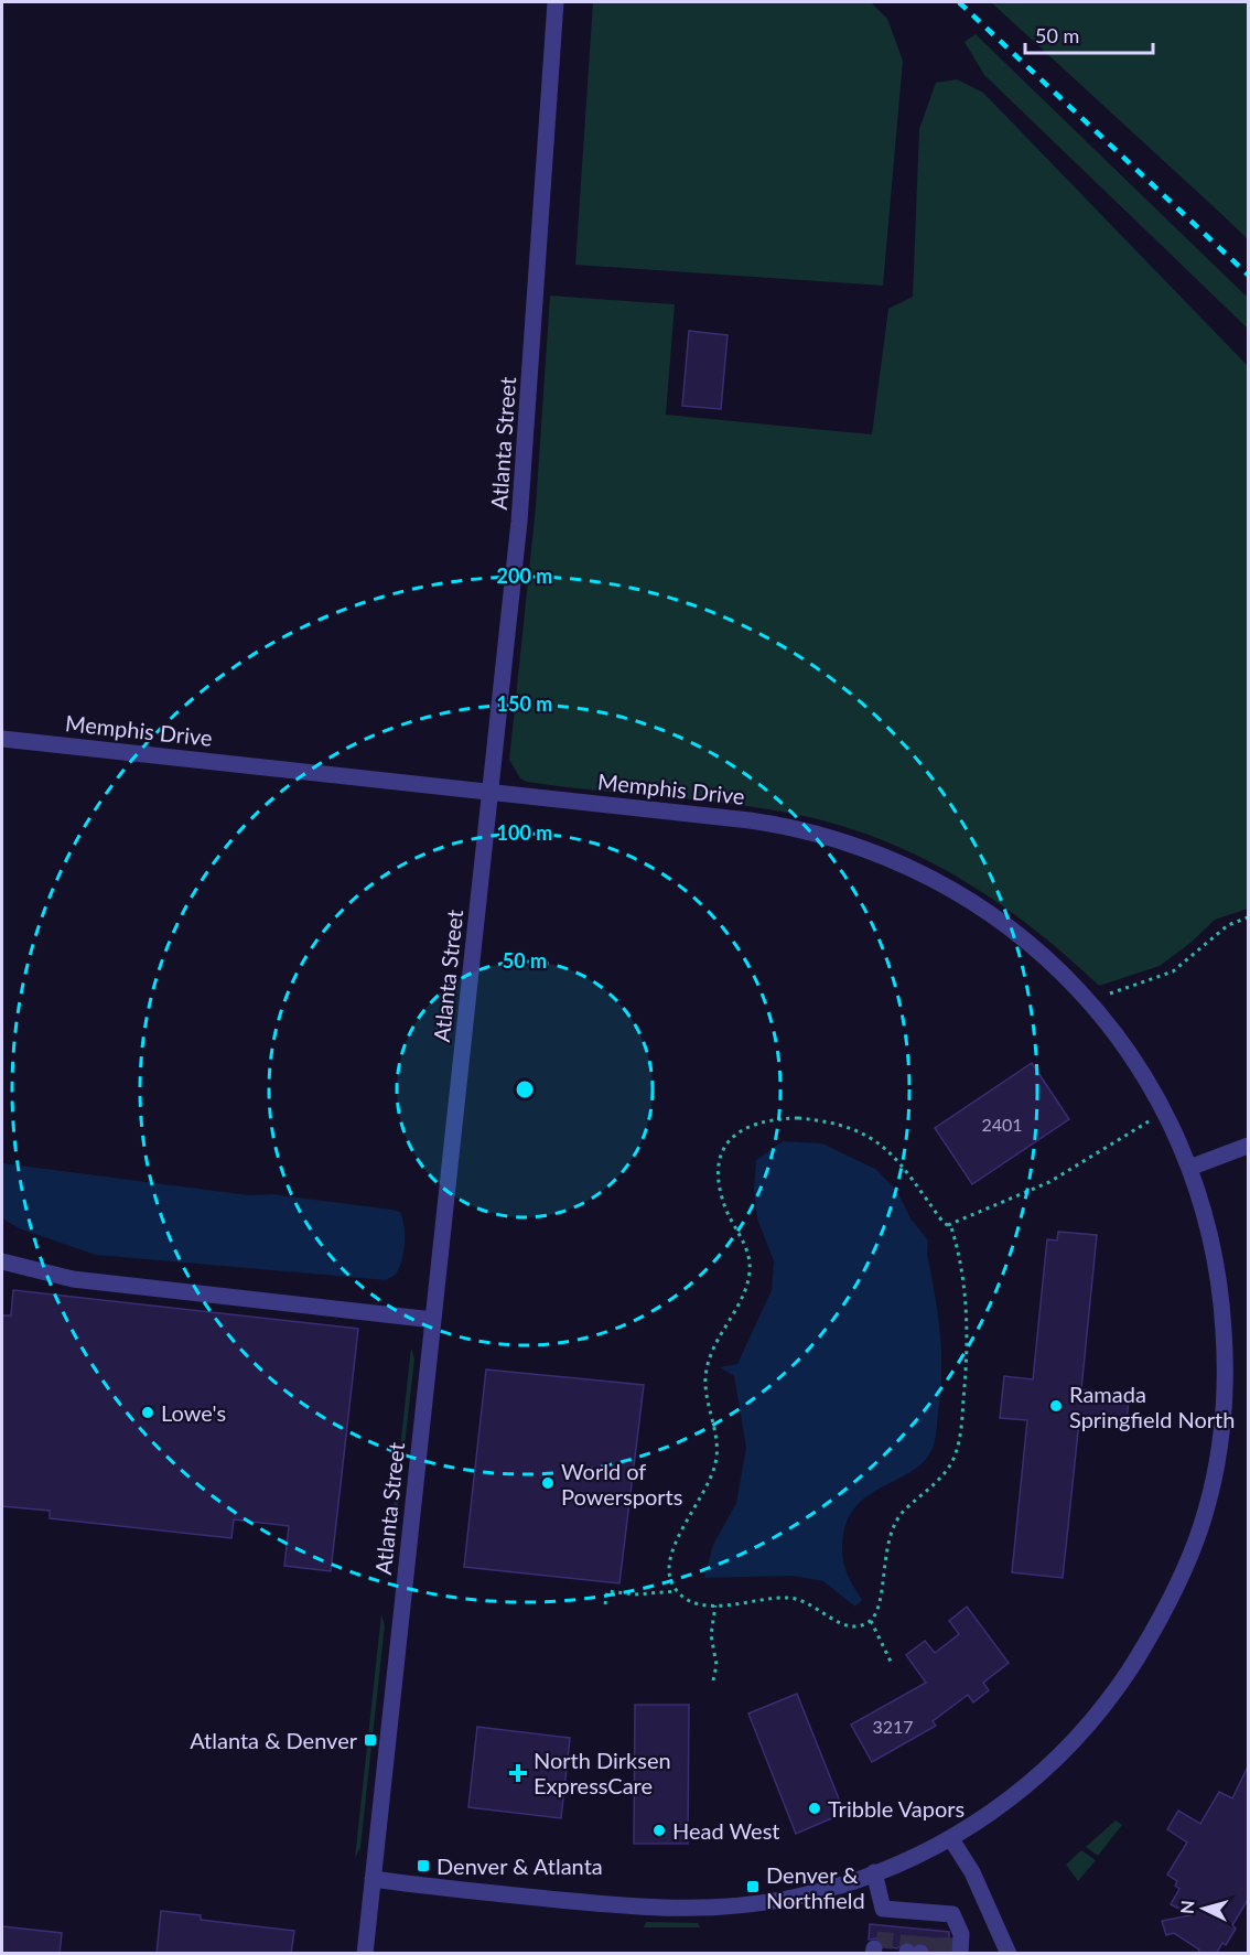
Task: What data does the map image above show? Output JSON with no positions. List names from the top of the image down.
{
  "streets": {
    "street": ["Atlanta Street", "Memphis Drive"]
  },
  "crossings": [
    ["Atlanta Street", "Memphis Drive"]
  ],
  "places": {
    "other": [
      "Ramada Springfield North",
      "Lowe's",
      "World of Powersports",
      "Tribble Vapors",
      "Head West"
    ],
    "transit": ["Atlanta & Denver", "Denver & Atlanta", "Denver & Northfield"],
    "health": ["North Dirksen ExpressCare"]
  },
  "house_numbers": ["2401", "3217"],
  "scale_bar": "50 m",
  "north": "left",
  "rings": [
    "200 m",
    "150 m",
    "100 m",
    "50 m"
  ]
}
